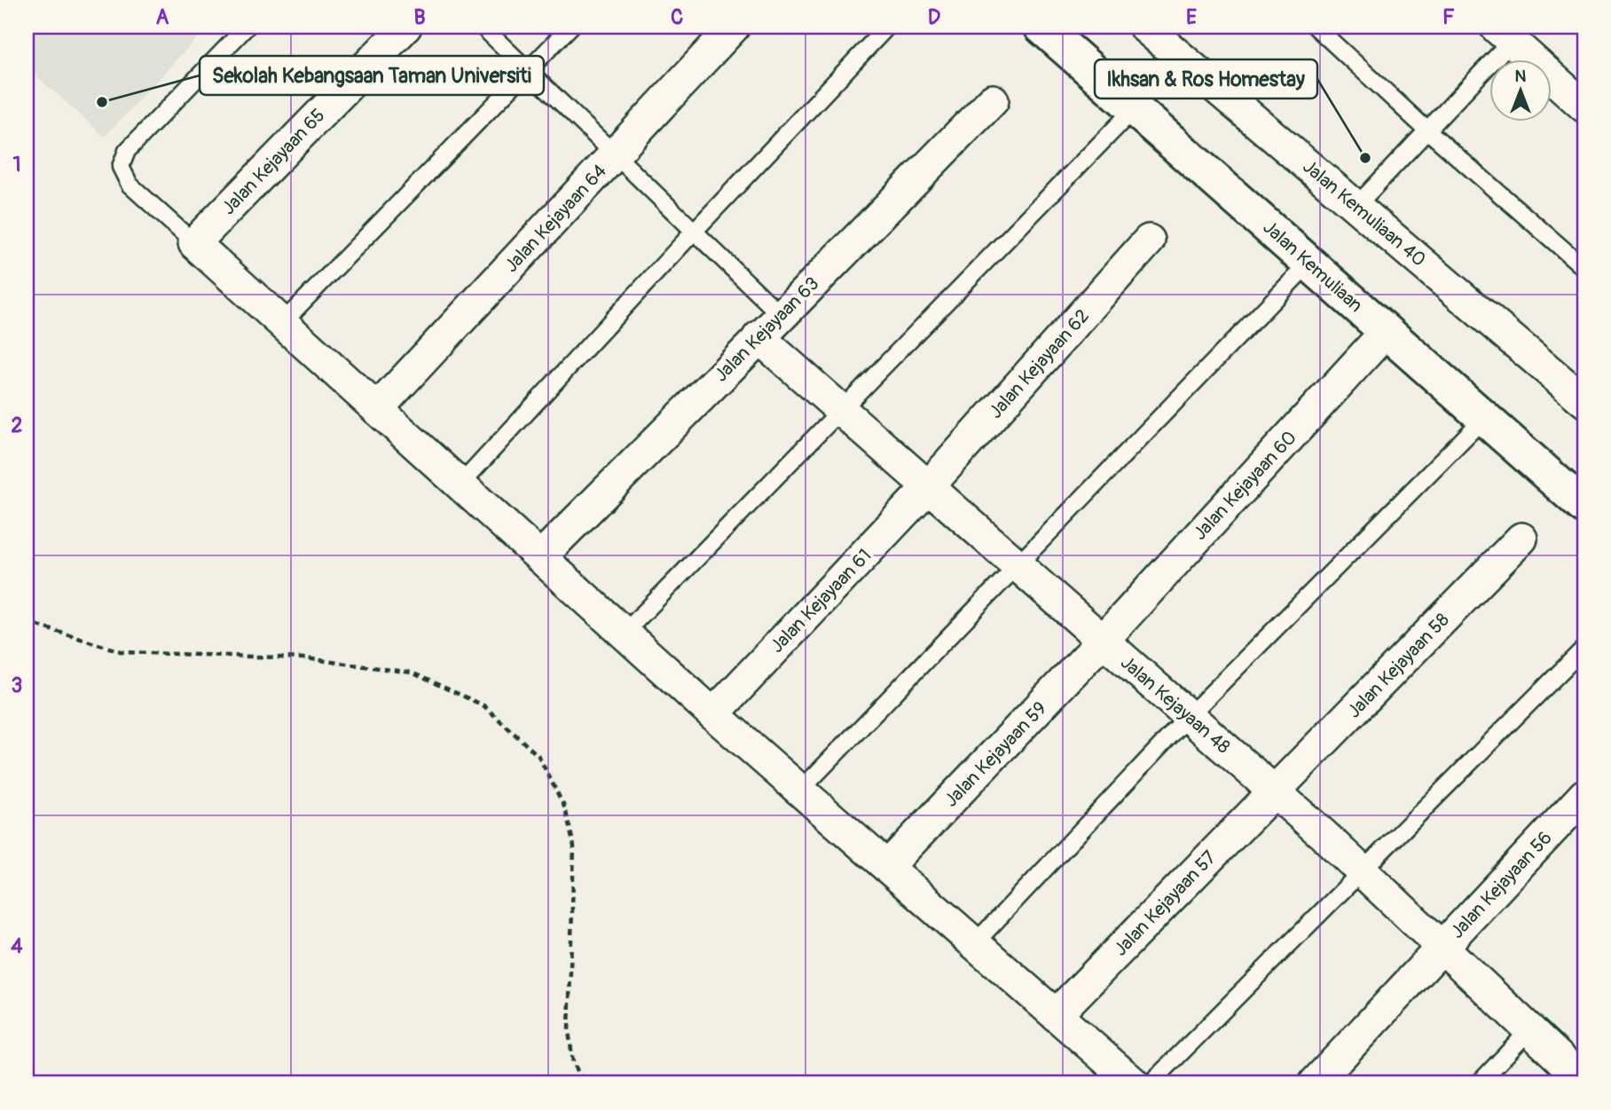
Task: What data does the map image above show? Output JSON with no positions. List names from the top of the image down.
{
  "streets": {
    "street": [
      "Jalan Kejayaan 65",
      "Jalan Kemuliaan 40",
      "Jalan Kejayaan 64",
      "Jalan Kemuliaan",
      "Jalan Kejayaan 63",
      "Jalan Kejayaan 62",
      "Jalan Kejayaan 60",
      "Jalan Kejayaan 61",
      "Jalan Kejayaan 58",
      "Jalan Kejayaan 48",
      "Jalan Kejayaan 59",
      "Jalan Kejayaan 56",
      "Jalan Kejayaan 57"
    ]
  },
  "crossings": [
    ["Jalan Kemuliaan", "Jalan Kejayaan 60"],
    ["Jalan Kejayaan 63", "Jalan Kejayaan 48"],
    ["Jalan Kejayaan 62", "Jalan Kejayaan 61"],
    ["Jalan Kejayaan 62", "Jalan Kejayaan 48"],
    ["Jalan Kejayaan 60", "Jalan Kejayaan 48"],
    ["Jalan Kejayaan 60", "Jalan Kejayaan 59"],
    ["Jalan Kejayaan 61", "Jalan Kejayaan 48"],
    ["Jalan Kejayaan 58", "Jalan Kejayaan 48"],
    ["Jalan Kejayaan 58", "Jalan Kejayaan 57"],
    ["Jalan Kejayaan 48", "Jalan Kejayaan 59"],
    ["Jalan Kejayaan 48", "Jalan Kejayaan 56"],
    ["Jalan Kejayaan 48", "Jalan Kejayaan 57"]
  ],
  "places": ["Sekolah Kebangsaan Taman Universiti", "Ikhsan & Ros Homestay"],
  "north": "top",
  "grid": {
    "columns": [
      "A",
      "B",
      "C",
      "D",
      "E",
      "F"
    ],
    "rows": [
      "1",
      "2",
      "3",
      "4"
    ]
  }
}
